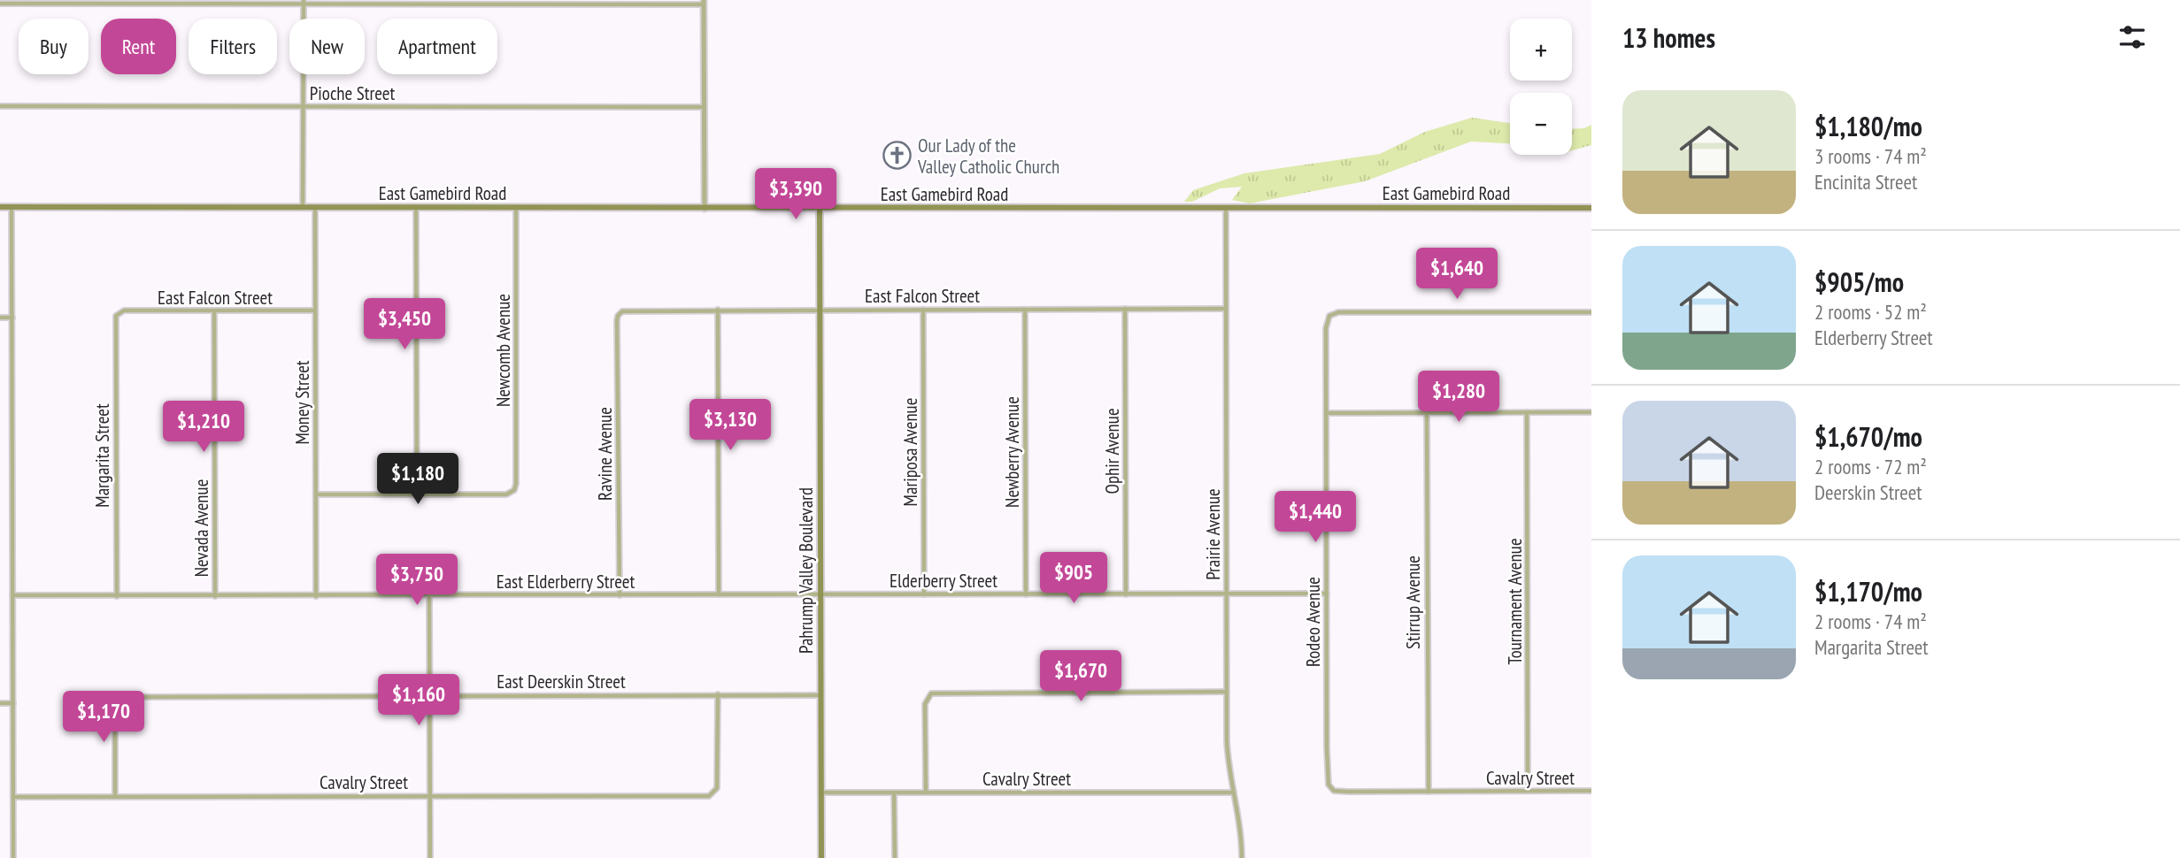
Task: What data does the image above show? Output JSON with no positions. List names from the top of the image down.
{
  "streets": {
    "main road": ["East Gamebird Road", "Pahrump Valley Boulevard"],
    "street": [
      "Pioche Street",
      "East Falcon Street",
      "Newcomb Avenue",
      "Money Street",
      "Ophir Avenue",
      "Mariposa Avenue",
      "Newberry Avenue",
      "Ravine Avenue",
      "Margarita Street",
      "Nevada Avenue",
      "Prairie Avenue",
      "Elderberry Street",
      "East Elderberry Street",
      "Tournament Avenue",
      "Stirrup Avenue",
      "Rodeo Avenue",
      "East Deerskin Street",
      "Cavalry Street"
    ]
  },
  "crossings": [
    ["East Gamebird Road", "Newcomb Avenue"],
    ["East Gamebird Road", "Money Street"],
    ["East Gamebird Road", "Prairie Avenue"],
    ["East Gamebird Road", "Pahrump Valley Boulevard"],
    ["East Falcon Street", "Money Street"],
    ["East Falcon Street", "Ophir Avenue"],
    ["East Falcon Street", "Mariposa Avenue"],
    ["East Falcon Street", "Newberry Avenue"],
    ["East Falcon Street", "Ravine Avenue"],
    ["East Falcon Street", "Margarita Street"],
    ["East Falcon Street", "Nevada Avenue"],
    ["East Falcon Street", "Prairie Avenue"],
    ["East Falcon Street", "Pahrump Valley Boulevard"],
    ["Money Street", "East Elderberry Street"],
    ["Ophir Avenue", "Elderberry Street"],
    ["Mariposa Avenue", "Elderberry Street"],
    ["Newberry Avenue", "Elderberry Street"],
    ["Ravine Avenue", "East Elderberry Street"],
    ["Margarita Street", "East Elderberry Street"],
    ["Nevada Avenue", "East Elderberry Street"],
    ["Prairie Avenue", "Elderberry Street"],
    ["Prairie Avenue", "Cavalry Street"],
    ["Pahrump Valley Boulevard", "Elderberry Street"],
    ["Pahrump Valley Boulevard", "East Elderberry Street"],
    ["Pahrump Valley Boulevard", "East Deerskin Street"],
    ["Pahrump Valley Boulevard", "Cavalry Street"],
    ["Elderberry Street", "East Elderberry Street"],
    ["Elderberry Street", "Rodeo Avenue"],
    ["Tournament Avenue", "Cavalry Street"],
    ["Stirrup Avenue", "Cavalry Street"],
    ["Rodeo Avenue", "Cavalry Street"],
    ["East Deerskin Street", "Cavalry Street"]
  ],
  "places": {
    "church": ["Our Lady of the Valley Catholic Church"]
  },
  "page": {
    "heading": "13 homes",
    "map_buttons": ["+", "−"],
    "chip": [
      "Buy",
      "Rent",
      "Filters",
      "New",
      "Apartment"
    ],
    "list": [
      {
        "name": "$1,180/mo",
        "note": "3 rooms · 74 m² · Encinita Street"
      },
      {
        "name": "$905/mo",
        "note": "2 rooms · 52 m² · Elderberry Street"
      },
      {
        "name": "$1,670/mo",
        "note": "2 rooms · 72 m² · Deerskin Street"
      },
      {
        "name": "$1,170/mo",
        "note": "2 rooms · 74 m² · Margarita Street"
      }
    ],
    "price": [
      "$3,390",
      "$1,640",
      "$3,450",
      "$1,280",
      "$3,130",
      "$1,210",
      "$1,180",
      "$1,440",
      "$905",
      "$3,750",
      "$1,670",
      "$1,160",
      "$1,170"
    ]
  }
}
